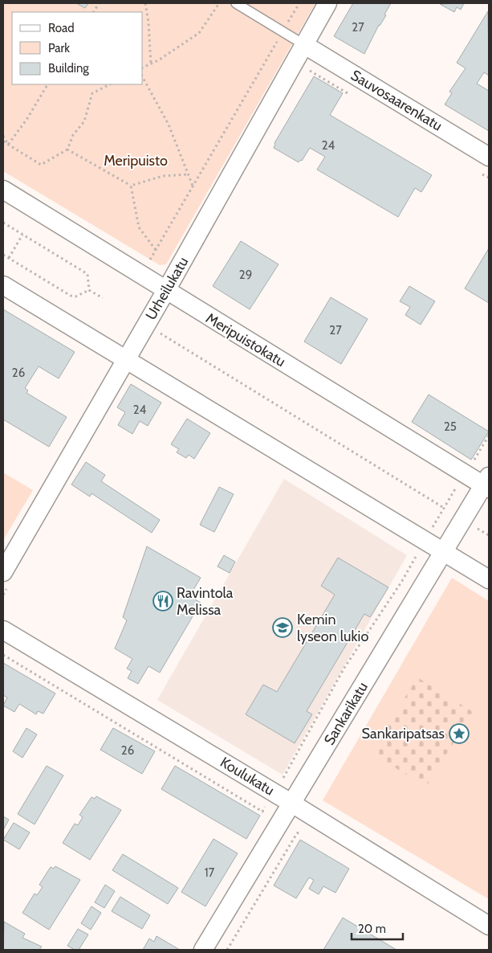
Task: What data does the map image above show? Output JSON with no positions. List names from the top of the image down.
{
  "streets": {
    "street": [
      "Sauvosaarenkatu",
      "Urheilukatu",
      "Meripuistokatu",
      "Sankarikatu",
      "Koulukatu"
    ]
  },
  "crossings": [
    ["Sauvosaarenkatu", "Urheilukatu"],
    ["Urheilukatu", "Meripuistokatu"],
    ["Meripuistokatu", "Sankarikatu"],
    ["Sankarikatu", "Koulukatu"]
  ],
  "parks": ["Meripuisto"],
  "places": {
    "restaurant": ["Ravintola Melissa"],
    "school or university": ["Kemin lyseon lukio"],
    "place": ["Sankaripatsas"]
  },
  "house_numbers": [
    "27",
    "24",
    "29",
    "27",
    "26",
    "24",
    "25",
    "26",
    "17"
  ],
  "legend": ["Road", "Park", "Building"],
  "scale_bar": "20 m"
}
